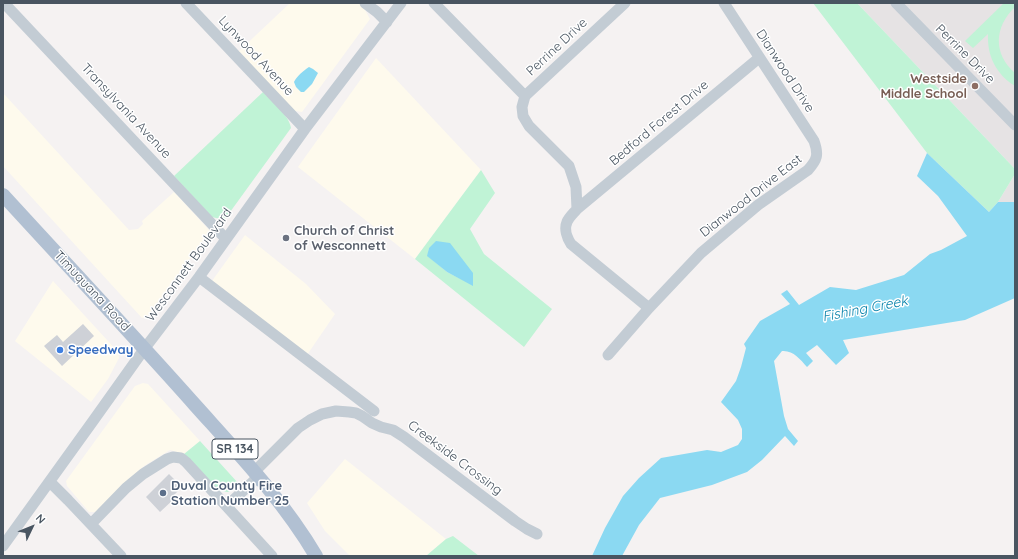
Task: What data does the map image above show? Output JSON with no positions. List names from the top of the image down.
{
  "streets": {
    "main road": ["Timuquana Road", "SR 134"],
    "street": [
      "Perrine Drive",
      "Lynwood Avenue",
      "Dianwood Drive",
      "Transylvania Avenue",
      "Bedford Forest Drive",
      "Dianwood Drive East",
      "Wesconnett Boulevard",
      "Creekside Crossing"
    ]
  },
  "crossings": [
    ["Lynwood Avenue", "Wesconnett Boulevard"],
    ["Dianwood Drive", "Bedford Forest Drive"],
    ["Dianwood Drive", "Dianwood Drive East"],
    ["Transylvania Avenue", "Wesconnett Boulevard"],
    ["Bedford Forest Drive", "Dianwood Drive East"],
    ["Wesconnett Boulevard", "Timuquana Road"],
    ["Timuquana Road", "Creekside Crossing"]
  ],
  "water": ["Fishing Creek"],
  "places": [
    "Westside Middle School",
    "Church of Christ of Wesconnett",
    "Speedway",
    "Duval County Fire Station Number 25"
  ],
  "north": "top right"
}
